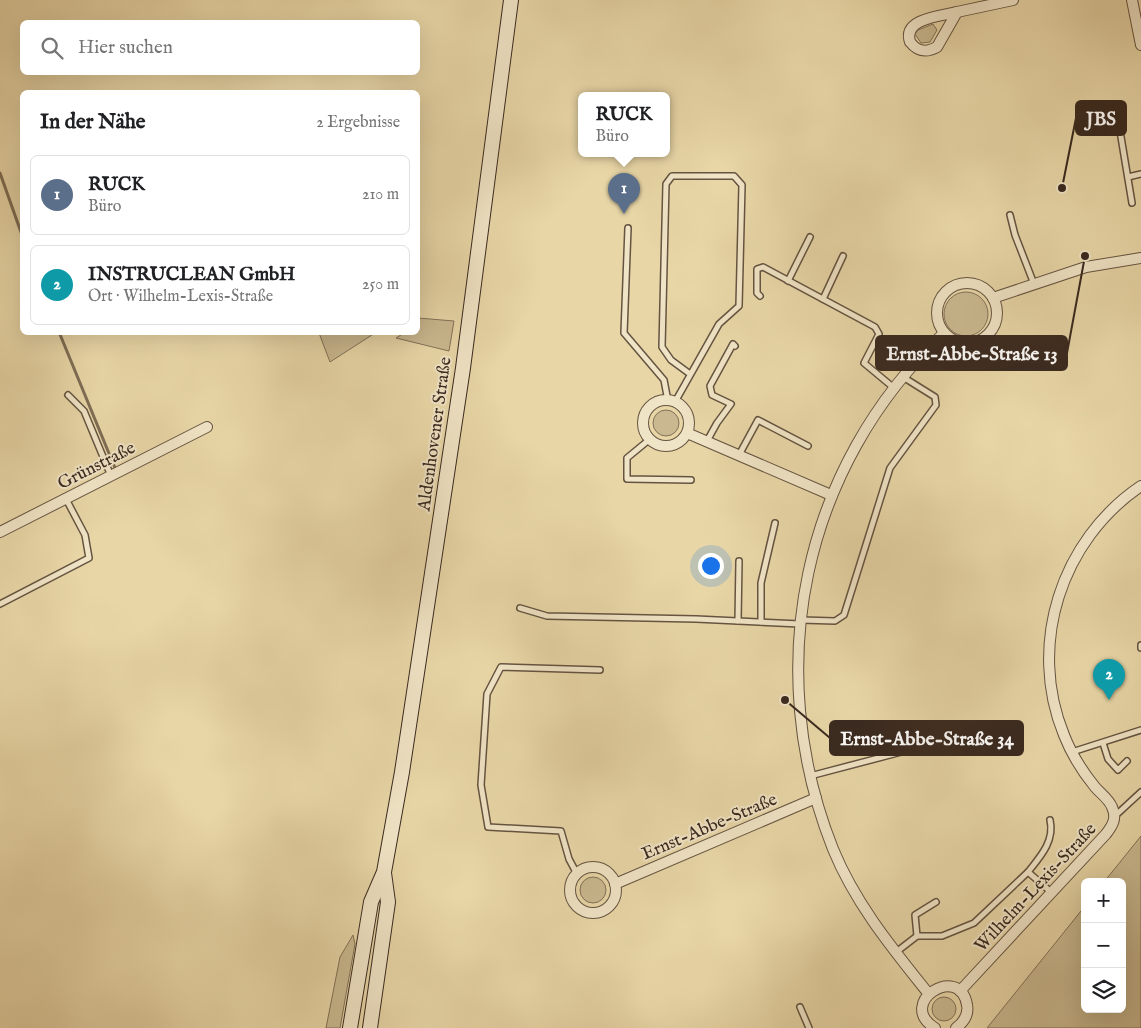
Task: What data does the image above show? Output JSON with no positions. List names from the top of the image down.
{
  "streets": {
    "main road": ["Aldenhovener Straße"],
    "street": ["Grünstraße", "Ernst-Abbe-Straße", "Wilhelm-Lexis-Straße"]
  },
  "places": ["JBS", "Ernst-Abbe-Straße 13", "Ernst-Abbe-Straße 34"],
  "page": {
    "search": "Hier suchen",
    "heading": ["In der Nähe", "2 Ergebnisse"],
    "popup": ["RUCK", "Büro"],
    "list": [
      {
        "mark": "1",
        "name": "RUCK",
        "note": "Büro",
        "value": "210 m"
      },
      {
        "mark": "2",
        "name": "INSTRUCLEAN GmbH",
        "note": "Ort · Wilhelm-Lexis-Straße",
        "value": "250 m"
      }
    ],
    "pins": ["1", "2"],
    "map_buttons": ["+", "−"]
  }
}
